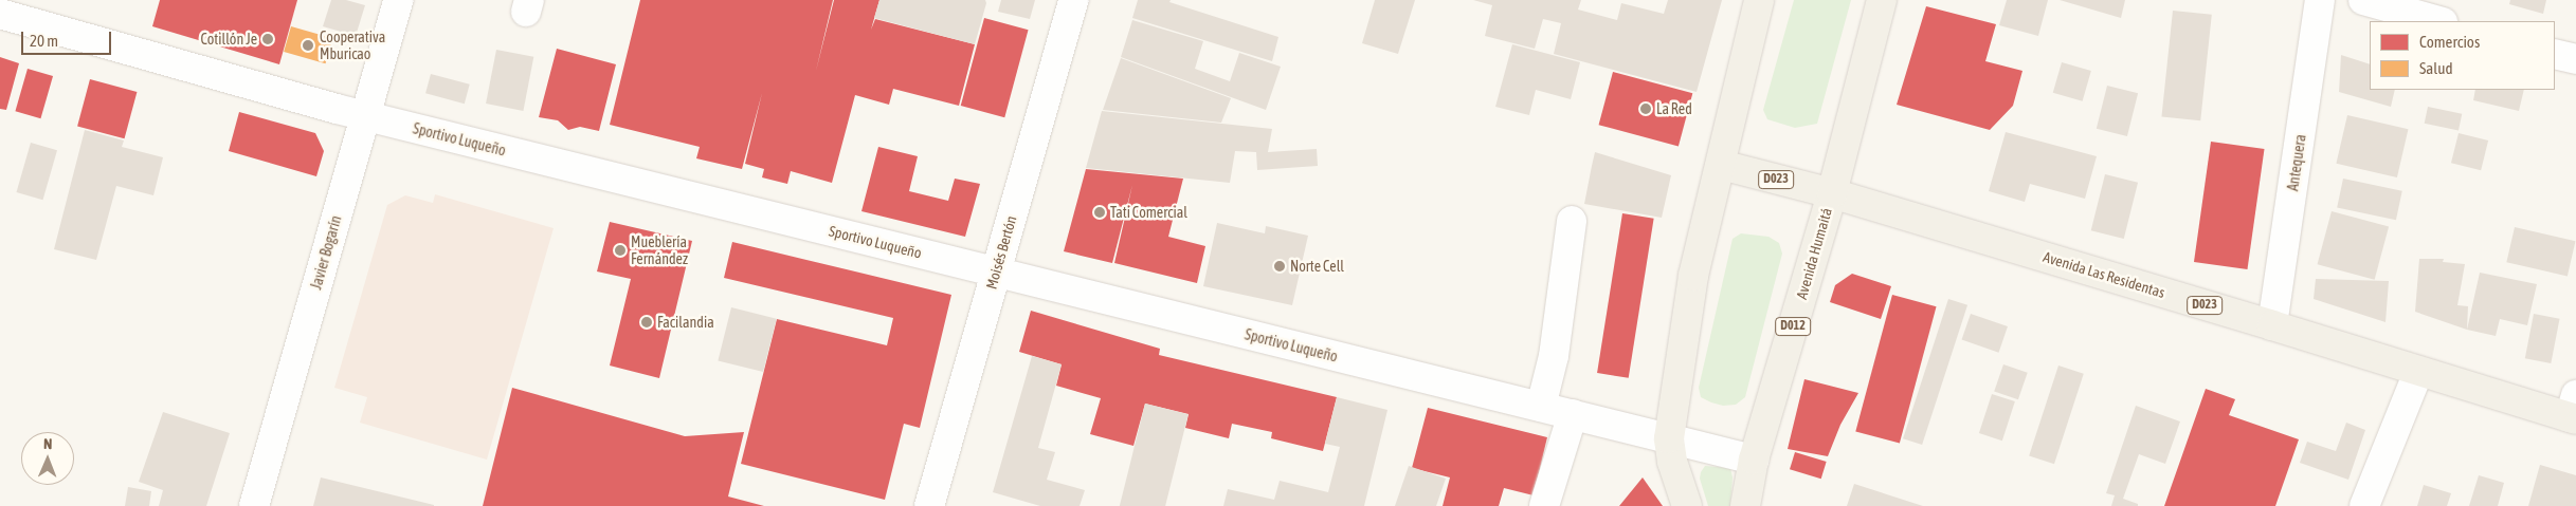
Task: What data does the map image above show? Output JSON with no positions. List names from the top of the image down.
{
  "streets": {
    "main road": [
      "D023",
      "Avenida Humaitá",
      "Avenida Las Residentas",
      "D012"
    ],
    "street": [
      "Sportivo Luqueño",
      "Antequera",
      "Javier Bogarín",
      "Moisés Bertón"
    ]
  },
  "crossings": [
    ["Sportivo Luqueño", "Javier Bogarín"],
    ["Sportivo Luqueño", "Moisés Bertón"],
    ["Sportivo Luqueño", "Avenida Humaitá"],
    ["Antequera", "Avenida Las Residentas"],
    ["Avenida Humaitá", "Avenida Las Residentas"]
  ],
  "places": [
    "Cotillón Je",
    "Cooperativa Mburicao",
    "La Red",
    "Tati Comercial",
    "Mueblería Fernández",
    "Norte Cell",
    "Facilandia"
  ],
  "legend": ["Comercios", "Salud"],
  "scale_bar": "20 m",
  "north": "top"
}
